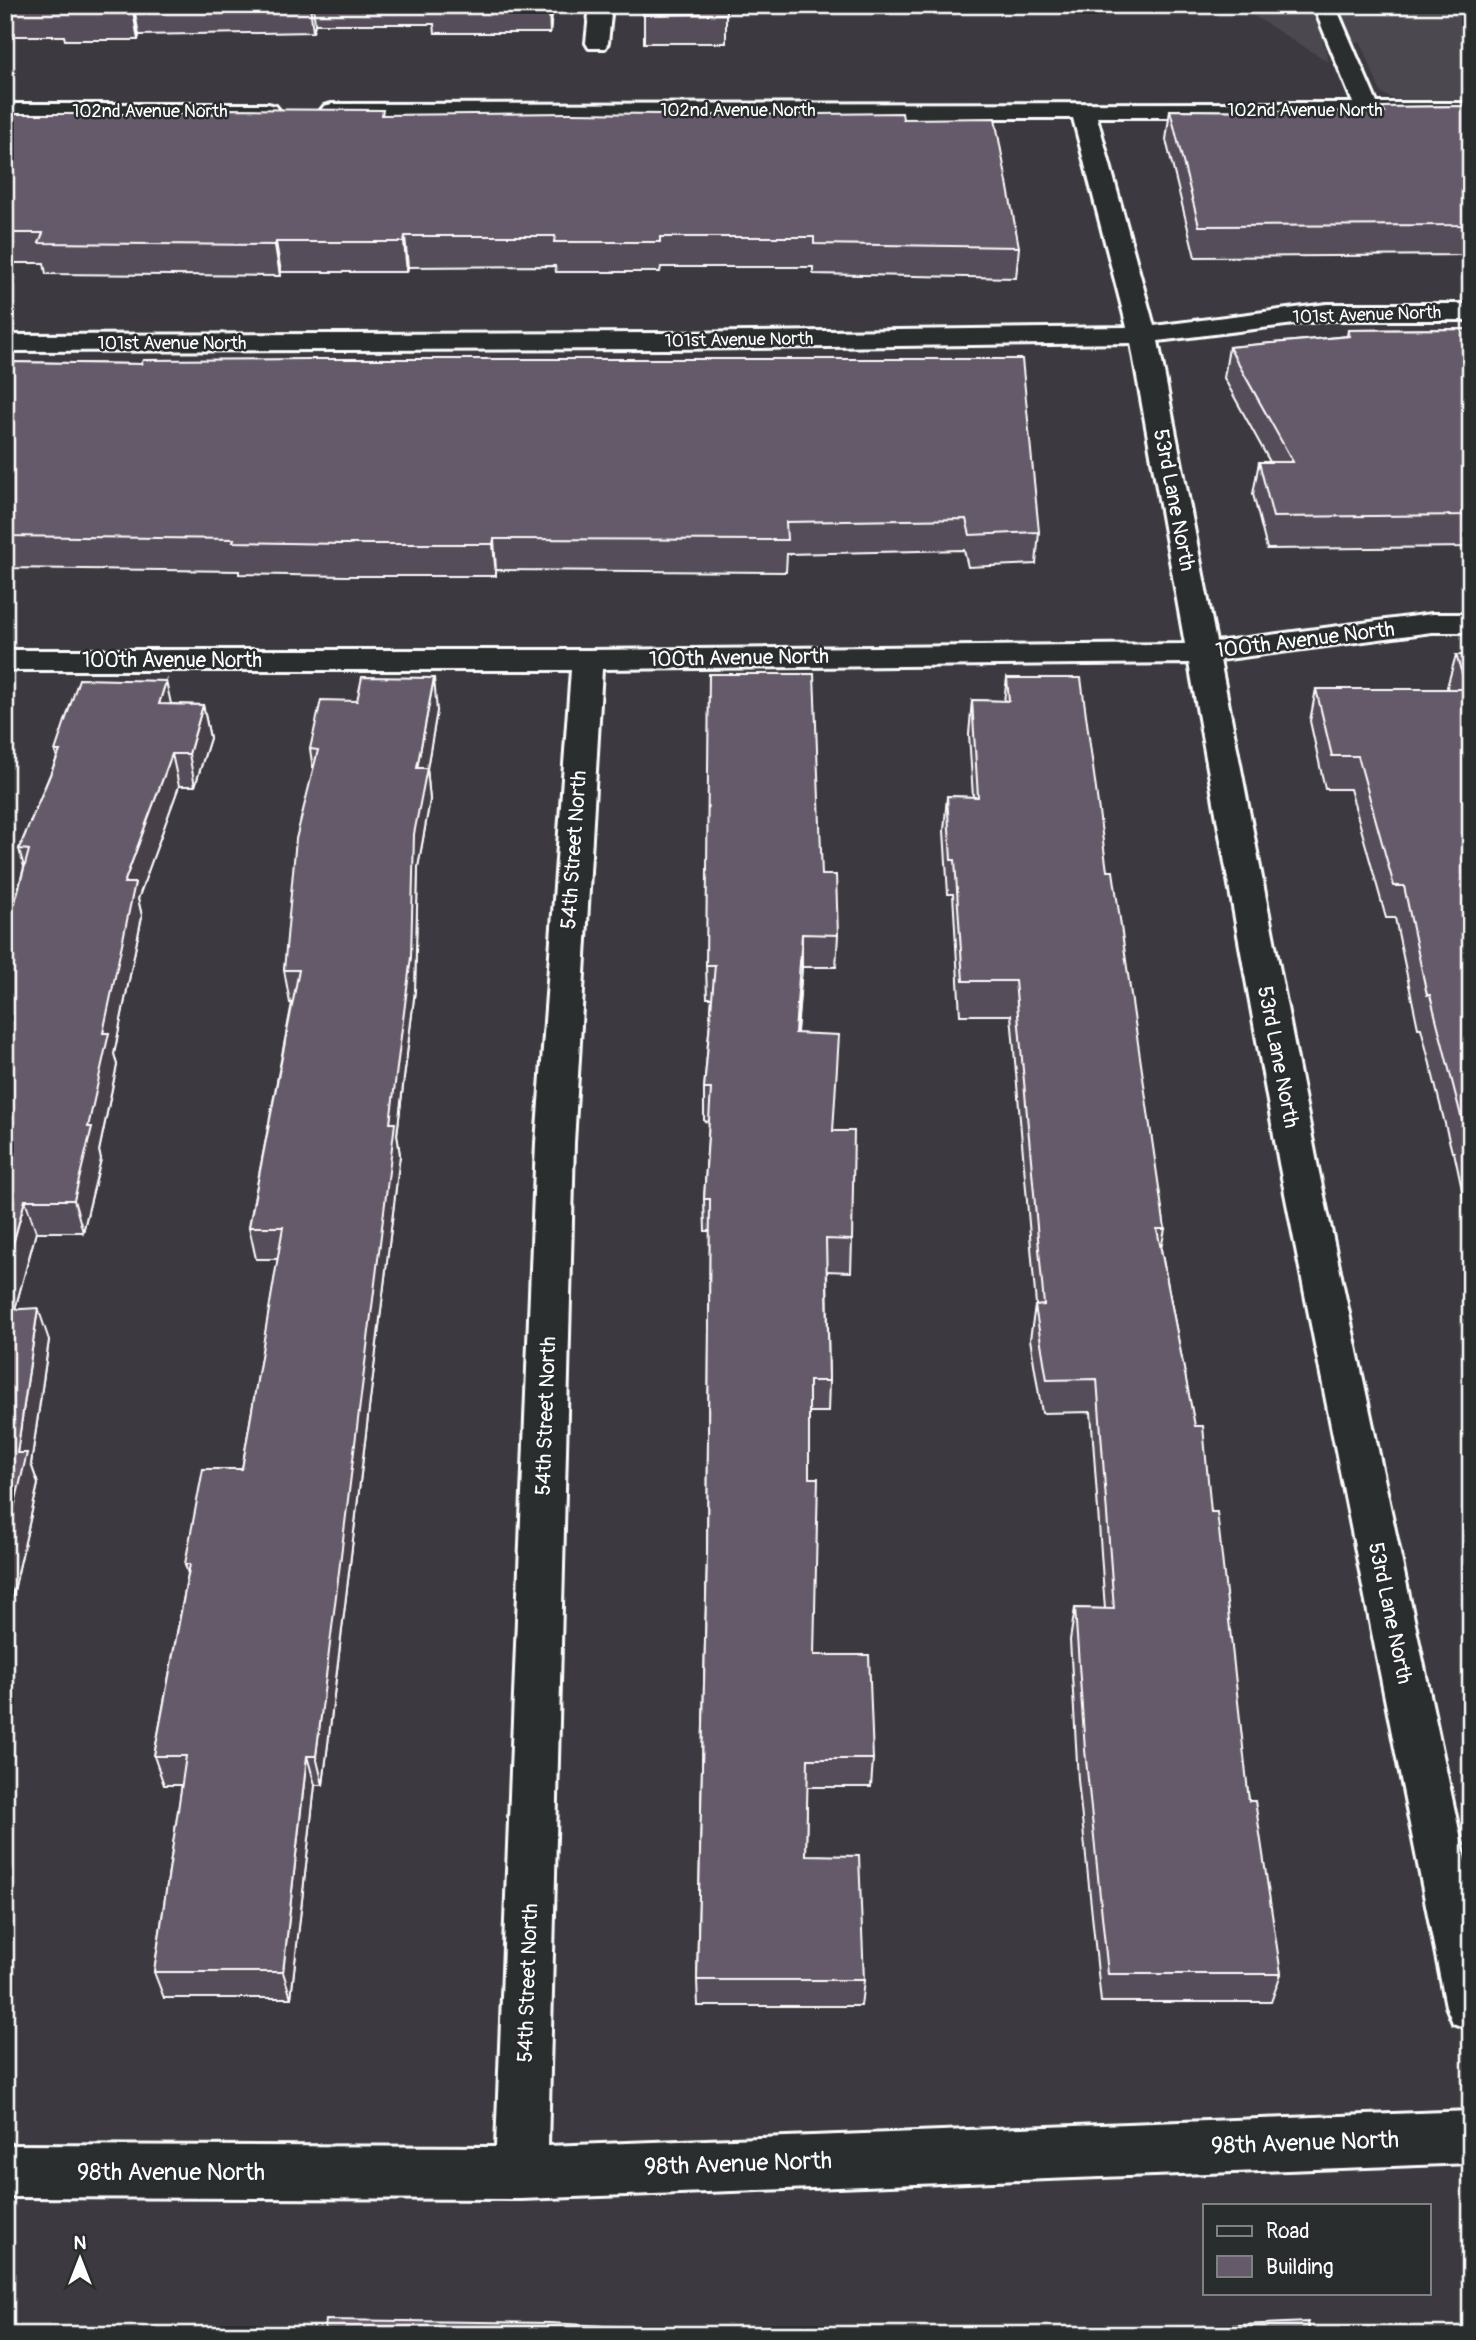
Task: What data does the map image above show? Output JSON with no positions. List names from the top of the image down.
{
  "streets": {
    "street": [
      "102nd Avenue North",
      "101st Avenue North",
      "53rd Lane North",
      "100th Avenue North",
      "54th Street North",
      "98th Avenue North"
    ]
  },
  "crossings": [
    ["102nd Avenue North", "53rd Lane North"],
    ["101st Avenue North", "53rd Lane North"],
    ["53rd Lane North", "100th Avenue North"],
    ["100th Avenue North", "54th Street North"],
    ["54th Street North", "98th Avenue North"]
  ],
  "legend": ["Road", "Building"],
  "north": "top"
}
